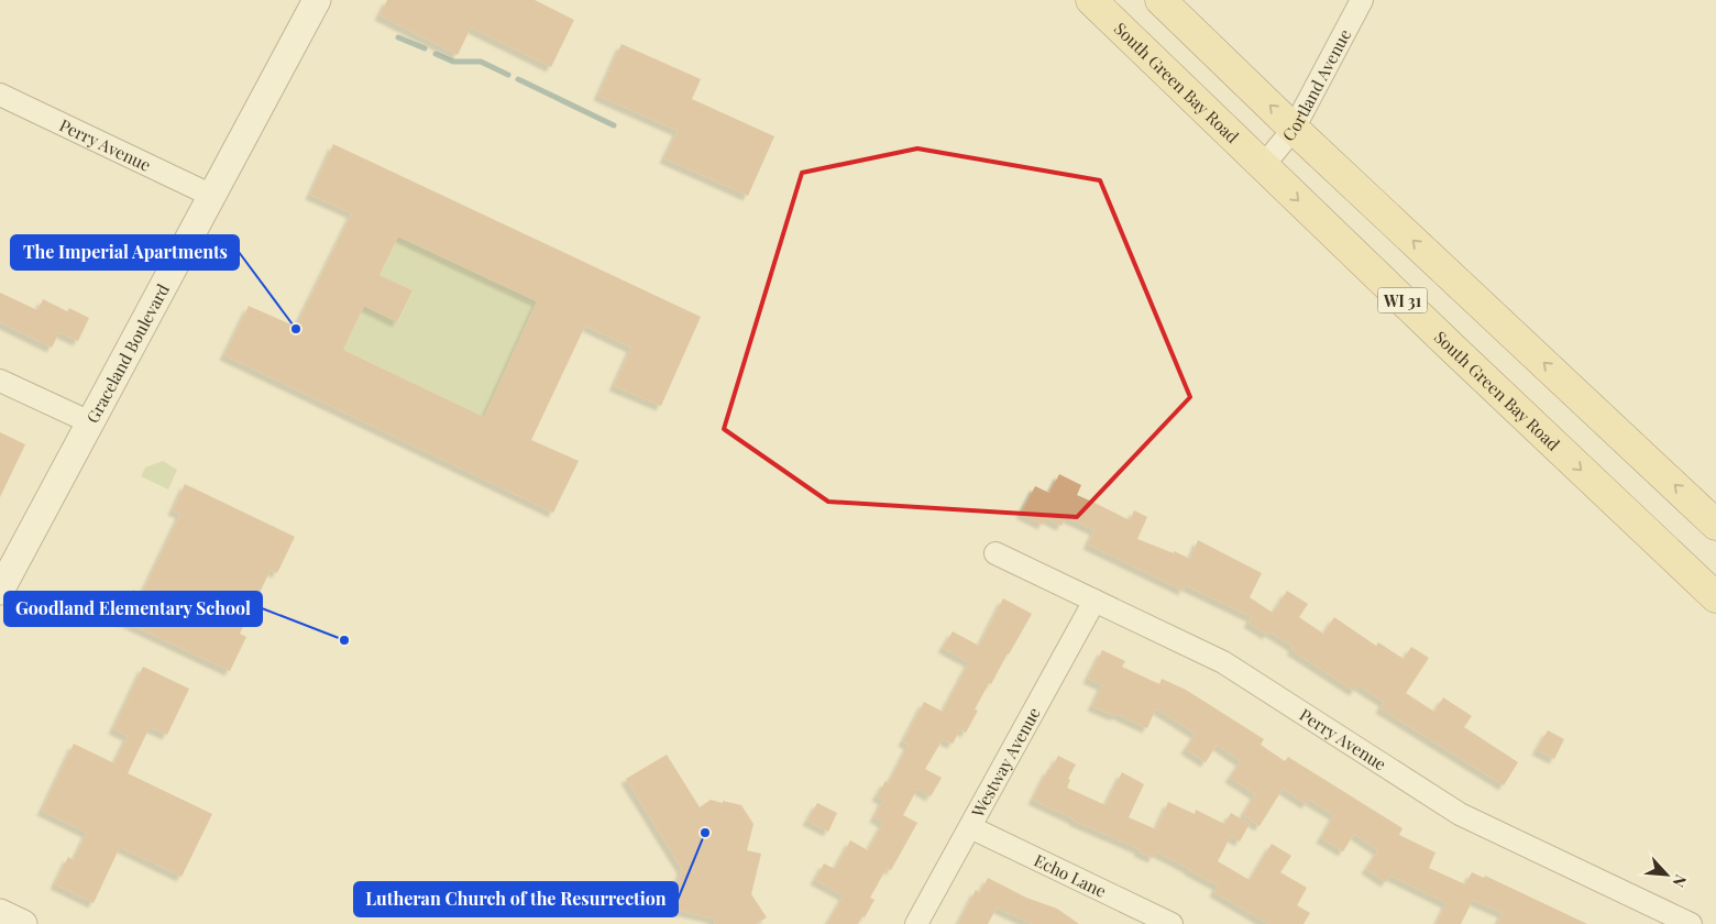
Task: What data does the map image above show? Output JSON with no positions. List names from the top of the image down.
{
  "streets": {
    "main road": ["South Green Bay Road", "WI 31"],
    "street": [
      "Cortland Avenue",
      "Perry Avenue",
      "Graceland Boulevard",
      "Westway Avenue",
      "Echo Lane"
    ]
  },
  "crossings": [
    ["South Green Bay Road", "Cortland Avenue"],
    ["Perry Avenue", "Graceland Boulevard"],
    ["Perry Avenue", "Westway Avenue"],
    ["Westway Avenue", "Echo Lane"]
  ],
  "places": ["The Imperial Apartments", "Goodland Elementary School", "Lutheran Church of the Resurrection"],
  "north": "bottom right"
}
